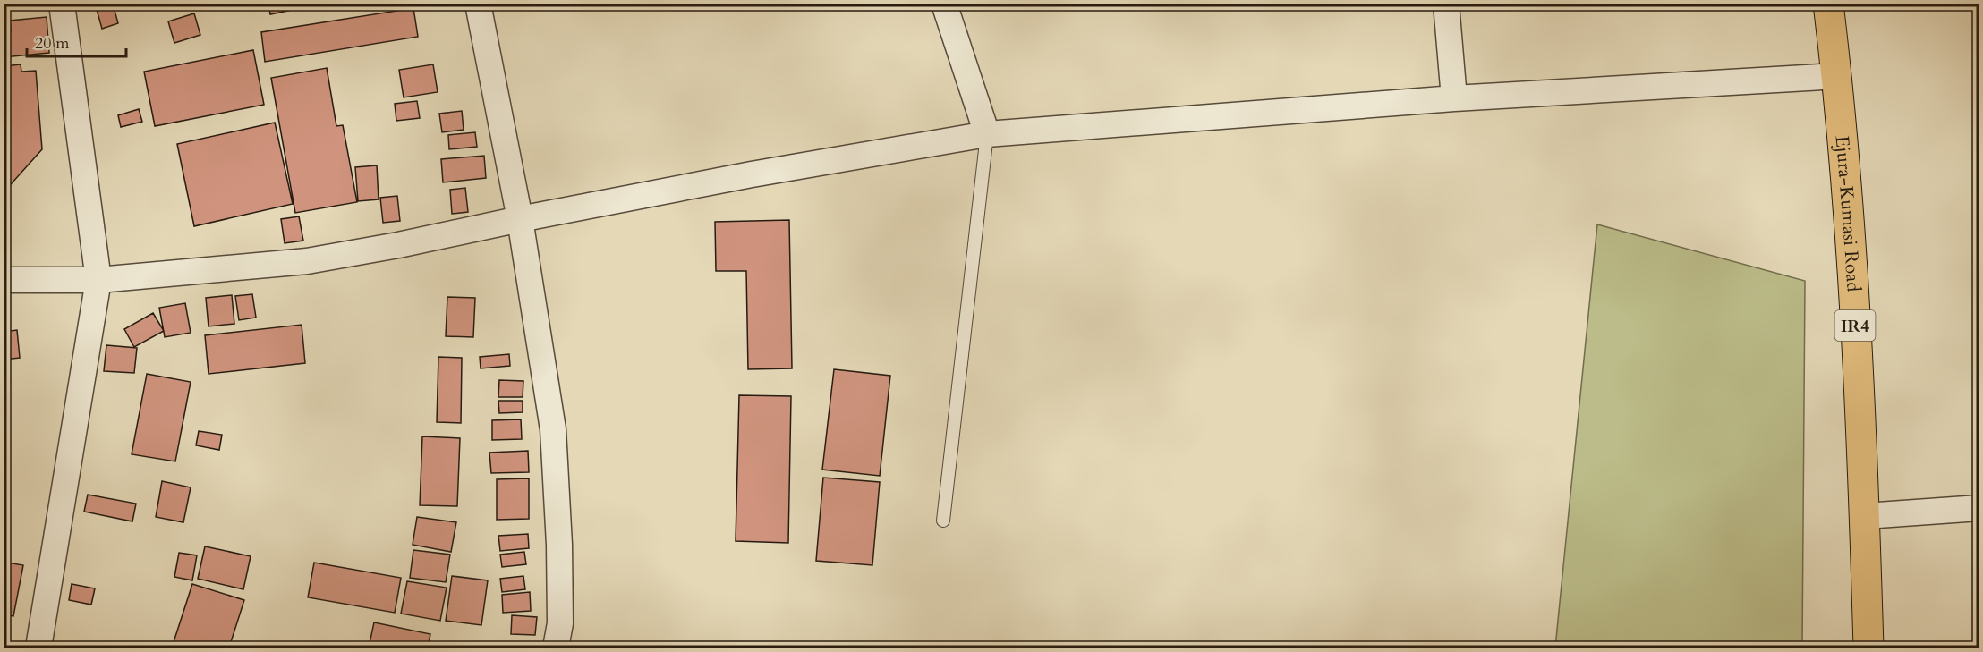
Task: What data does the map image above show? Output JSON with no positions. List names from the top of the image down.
{
  "streets": {
    "main road": ["Ejura-Kumasi Road", "IR4"]
  },
  "scale_bar": "20 m"
}
